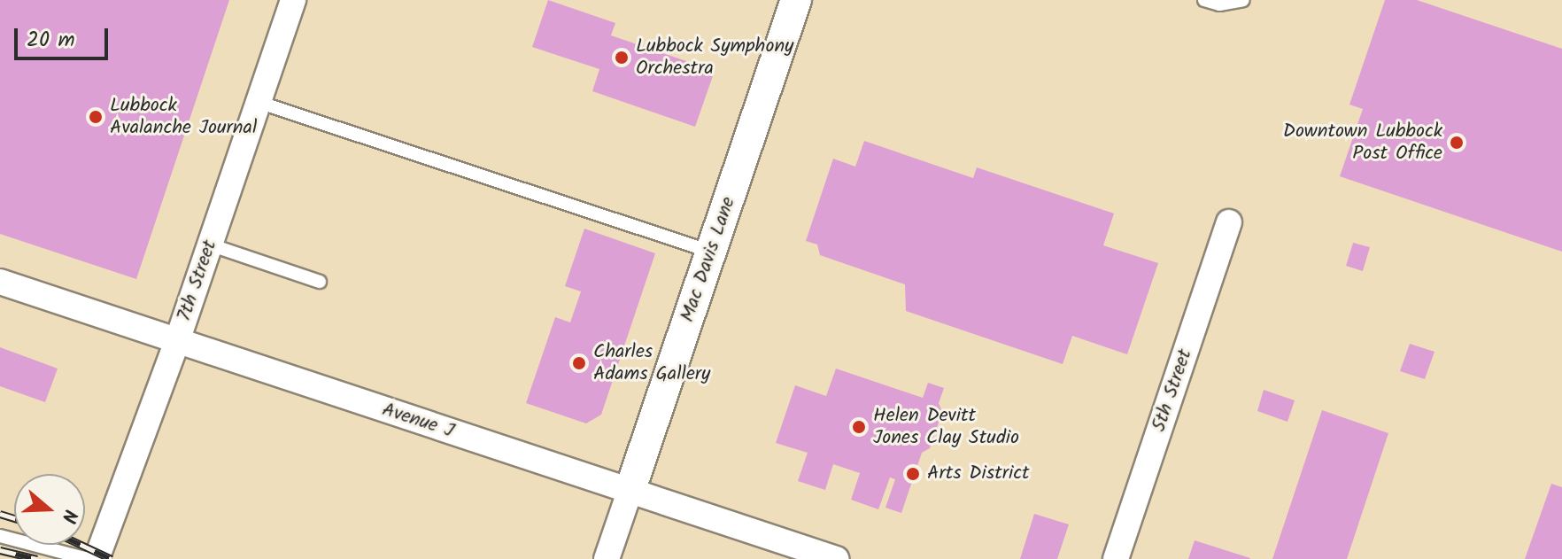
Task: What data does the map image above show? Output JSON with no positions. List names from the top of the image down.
{
  "streets": {
    "street": [
      "Mac Davis Lane",
      "7th Street",
      "5th Street",
      "Avenue J"
    ]
  },
  "crossings": [
    ["Mac Davis Lane", "Avenue J"],
    ["7th Street", "Avenue J"]
  ],
  "places": [
    "Lubbock Symphony Orchestra",
    "Lubbock Avalanche Journal",
    "Downtown Lubbock Post Office",
    "Charles Adams Gallery",
    "Helen Devitt Jones Clay Studio",
    "Arts District"
  ],
  "scale_bar": "20 m",
  "north": "right"
}
